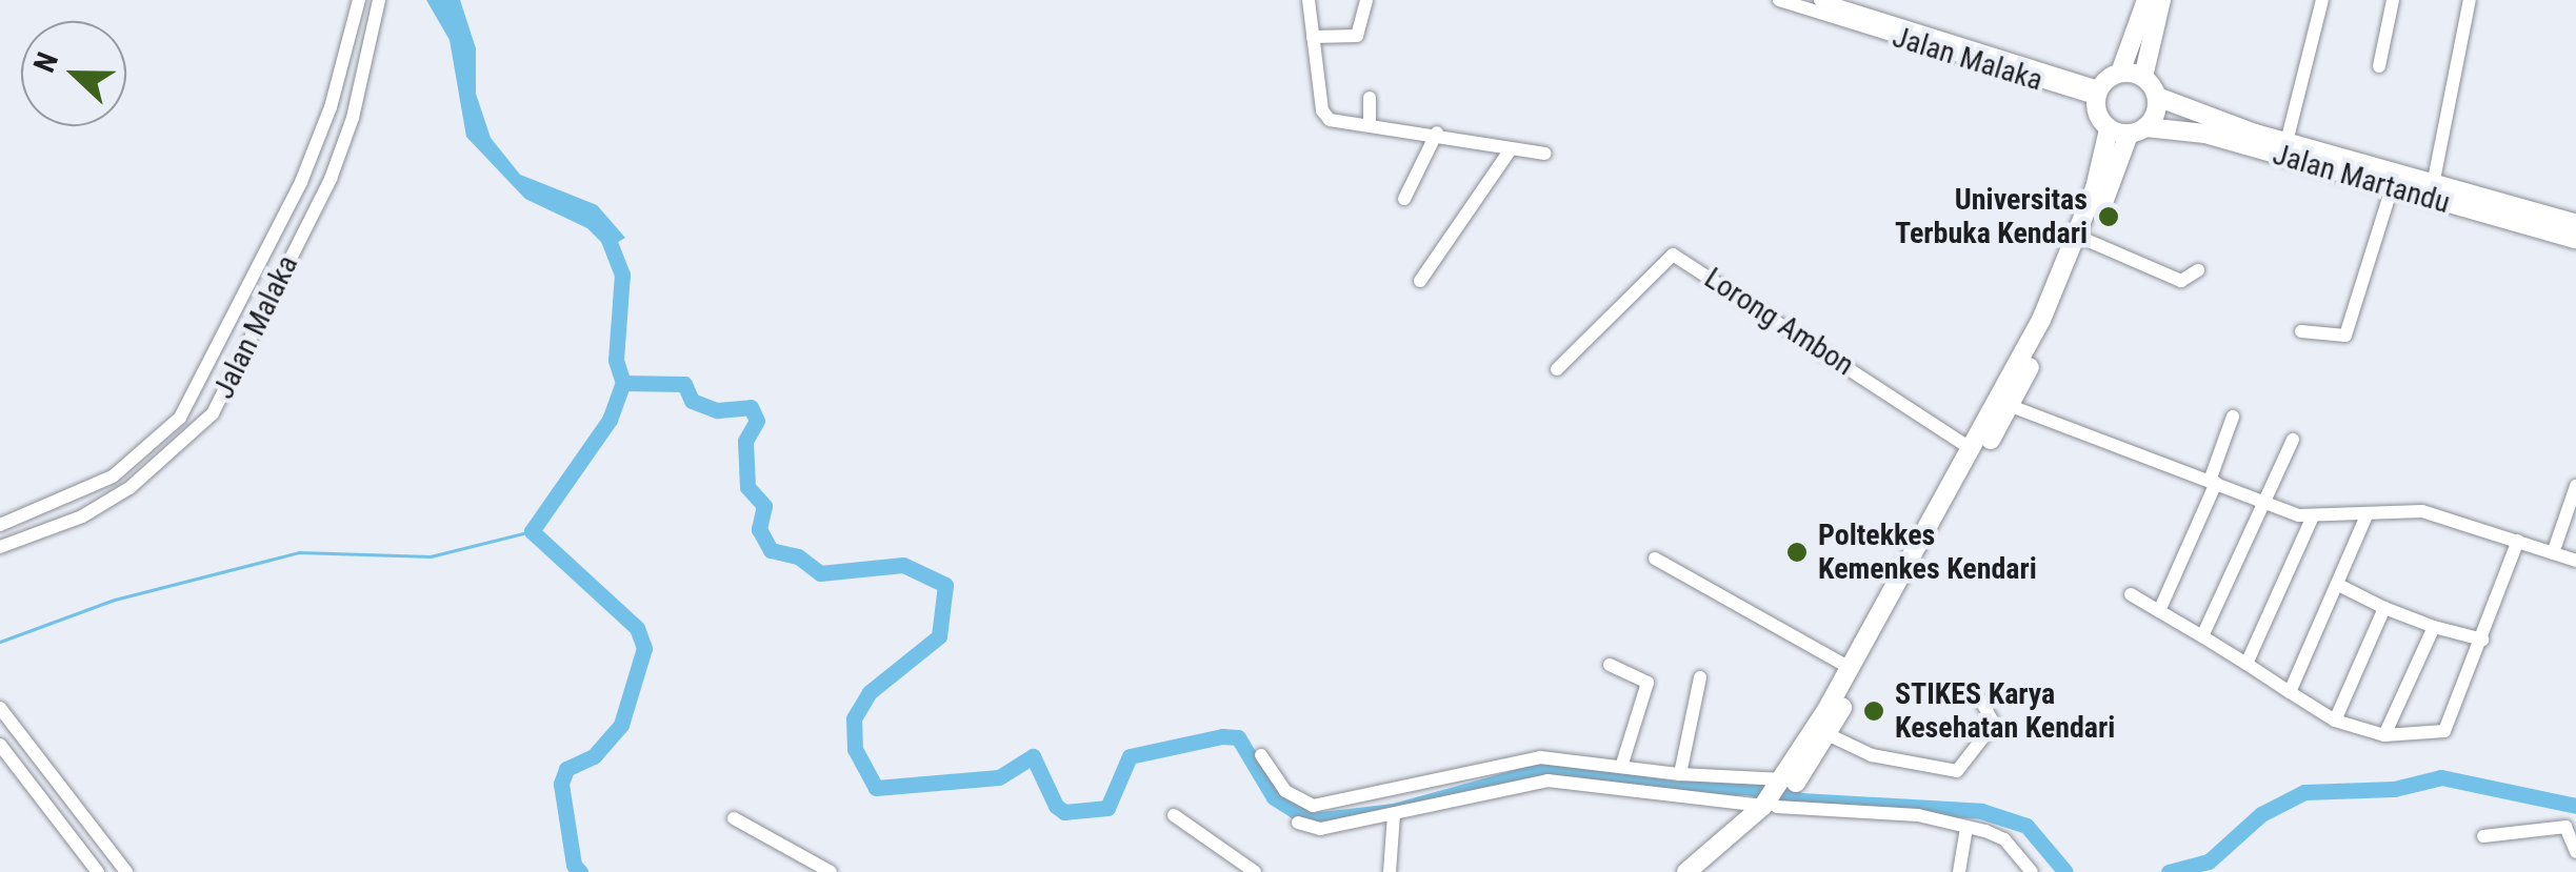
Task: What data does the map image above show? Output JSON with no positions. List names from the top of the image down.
{
  "streets": {
    "highway": ["Jalan Martandu"],
    "street": ["Jalan Malaka", "Lorong Ambon"]
  },
  "crossings": [
    ["Jalan Malaka", "Jalan Martandu"]
  ],
  "places": ["Universitas Terbuka Kendari", "Poltekkes Kemenkes Kendari", "STIKES Karya Kesehatan Kendari"],
  "north": "left"
}
